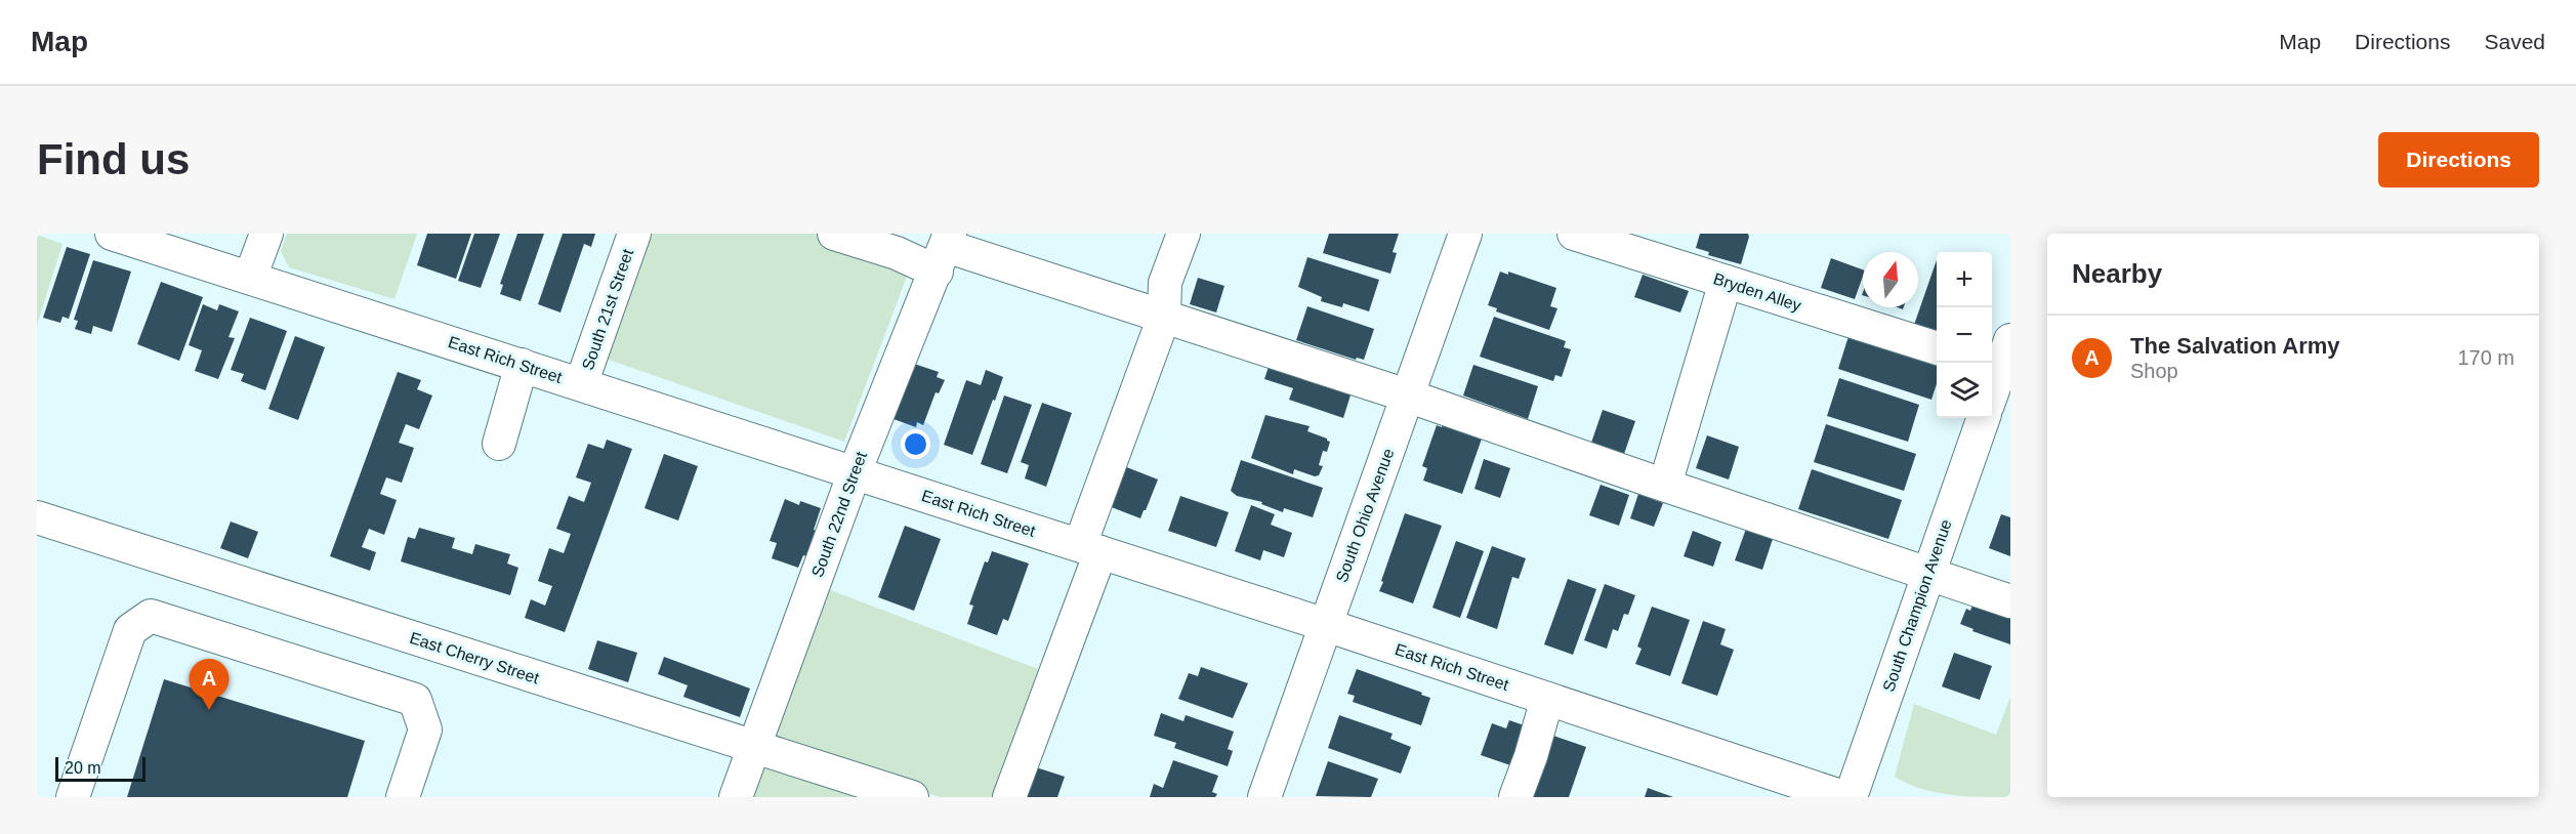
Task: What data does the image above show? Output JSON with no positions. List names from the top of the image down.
{
  "streets": {
    "street": [
      "Bryden Alley",
      "South 21st Street",
      "East Rich Street",
      "South 22nd Street",
      "South Ohio Avenue",
      "South Champion Avenue",
      "East Cherry Street"
    ]
  },
  "crossings": [
    ["South 21st Street", "East Rich Street"],
    ["East Rich Street", "South 22nd Street"],
    ["East Rich Street", "South Ohio Avenue"],
    ["South 22nd Street", "East Cherry Street"]
  ],
  "scale_bar": "20 m",
  "north": "top",
  "page": {
    "header": "Map",
    "nav": ["Map", "Directions", "Saved"],
    "buttons": "Directions",
    "title": "Find us",
    "heading": "Nearby",
    "map_buttons": ["+", "−"],
    "list": [
      {
        "mark": "A",
        "name": "The Salvation Army",
        "note": "Shop",
        "value": "170 m"
      }
    ],
    "pins": "A",
    "scale": "20 m"
  }
}
